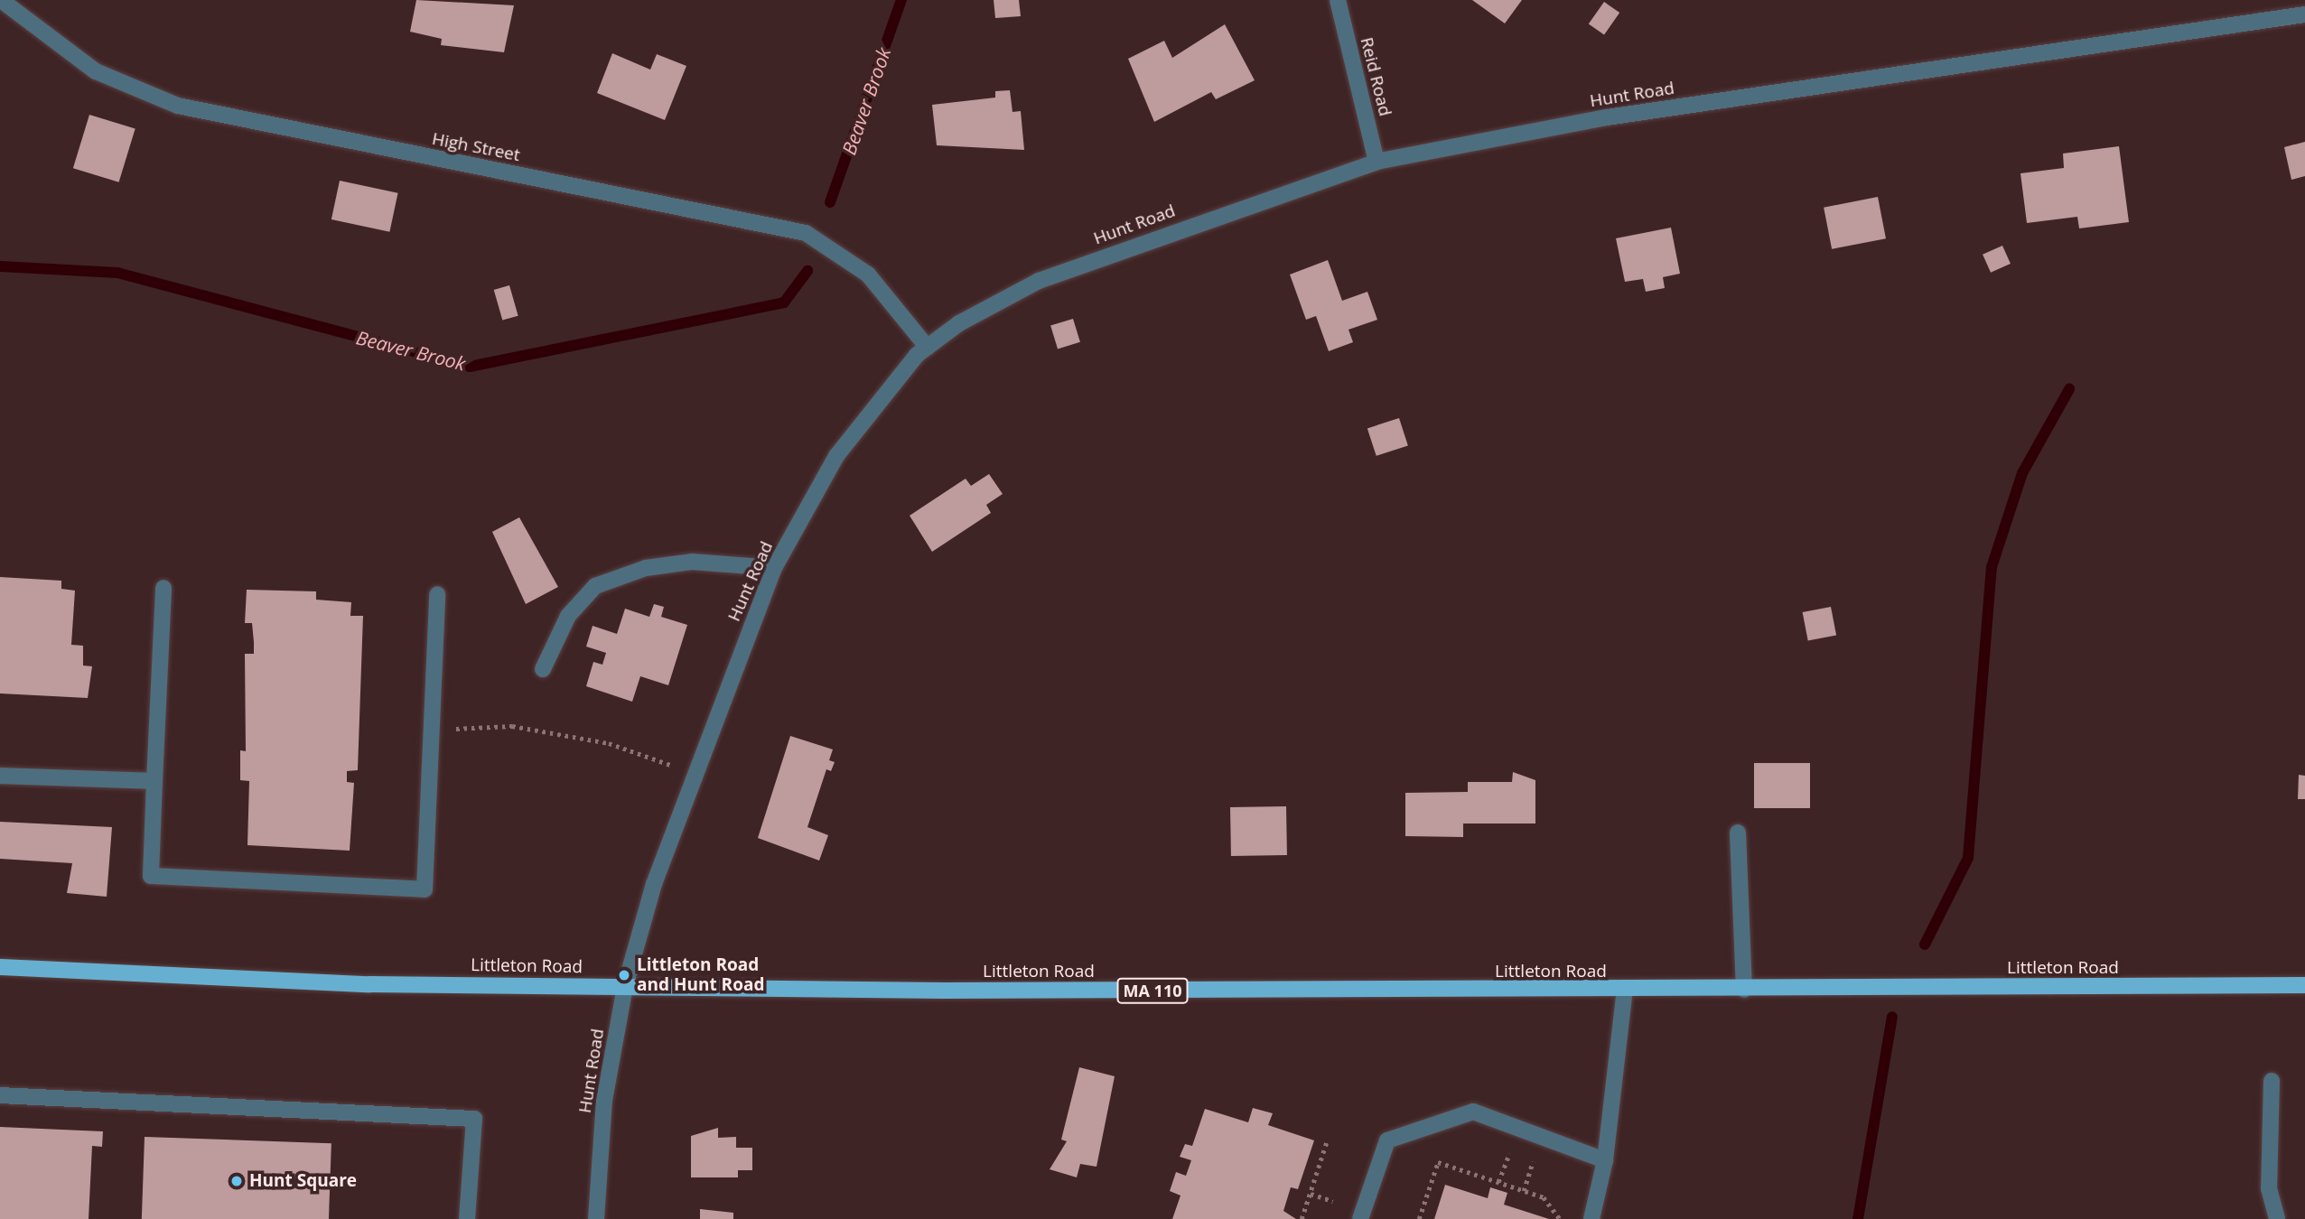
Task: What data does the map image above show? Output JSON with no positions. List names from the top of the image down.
{
  "streets": {
    "main road": ["Littleton Road", "MA 110"],
    "street": ["Reid Road", "Hunt Road", "High Street"]
  },
  "crossings": [
    ["Reid Road", "Hunt Road"],
    ["Hunt Road", "High Street"],
    ["Hunt Road", "Littleton Road"]
  ],
  "water": ["Beaver Brook"],
  "places": ["Littleton Road and Hunt Road", "Hunt Square"]
}
